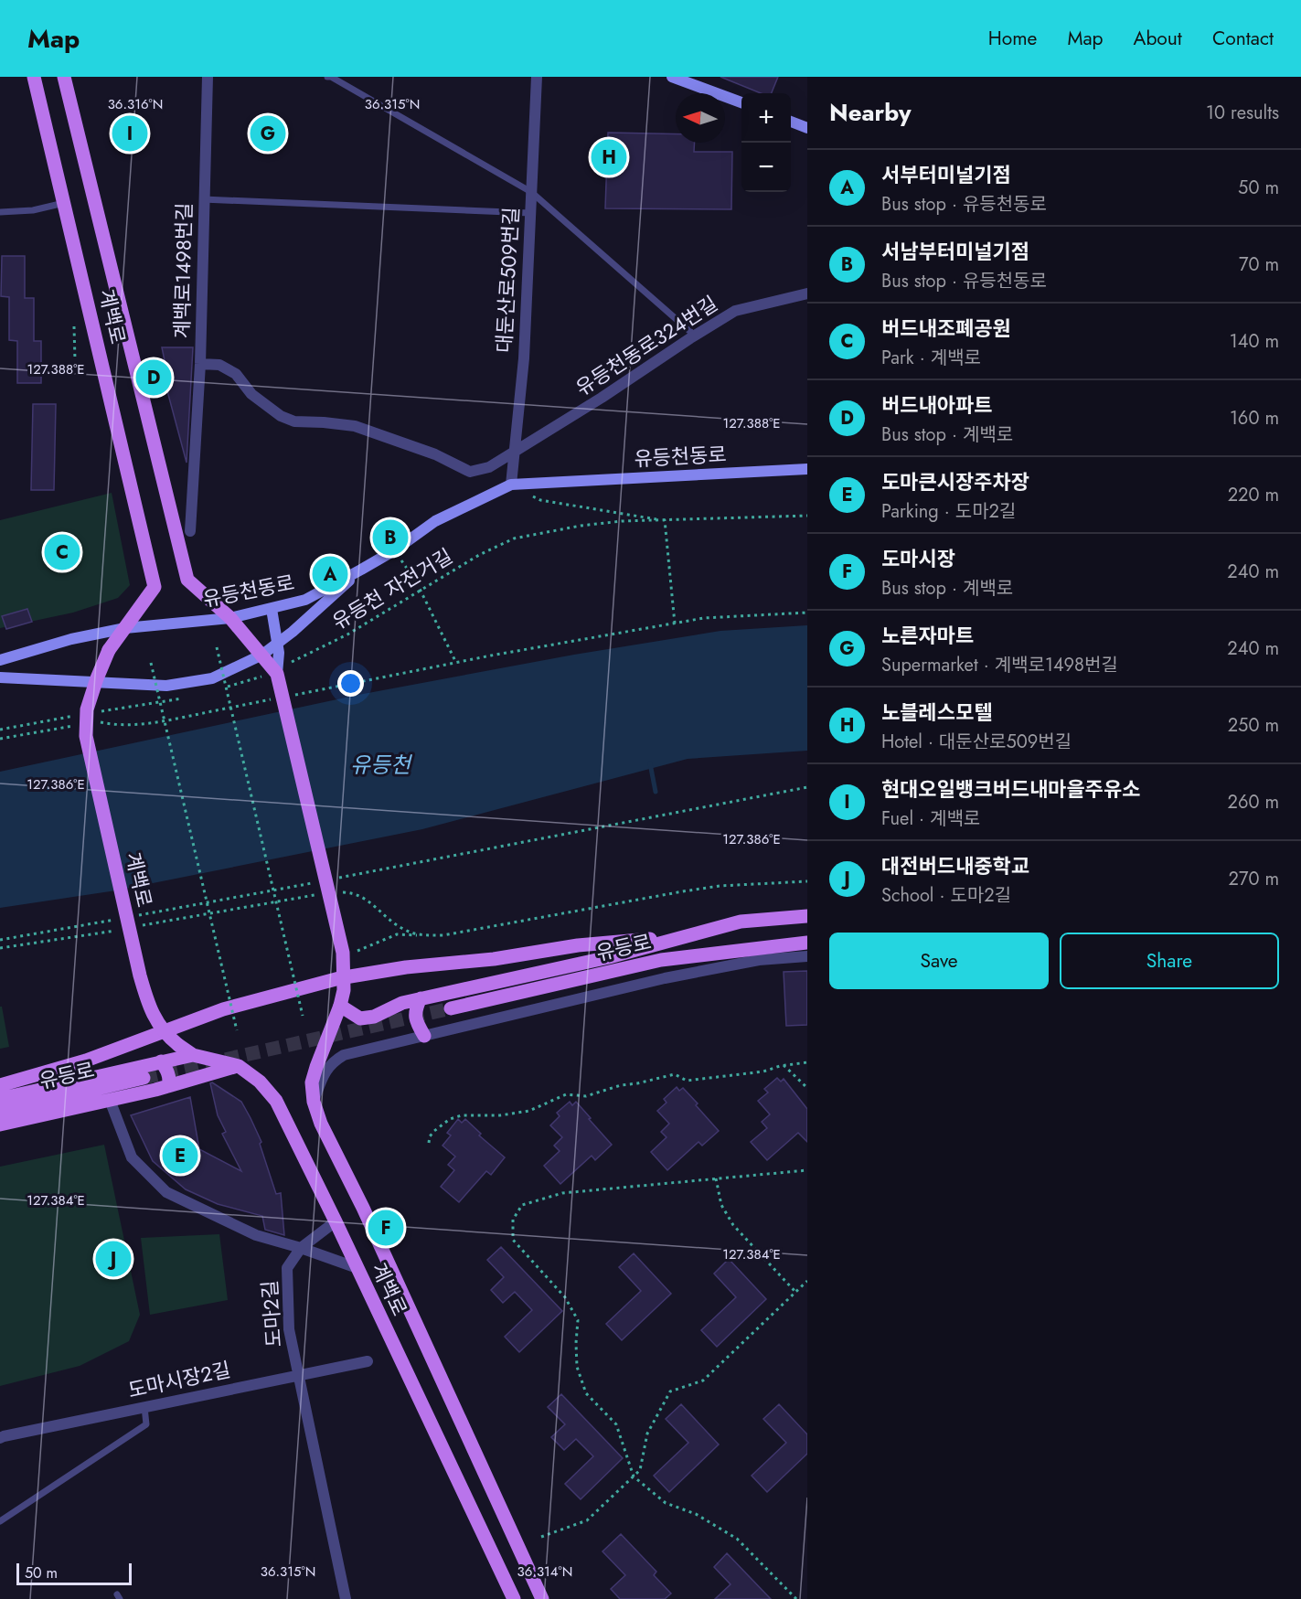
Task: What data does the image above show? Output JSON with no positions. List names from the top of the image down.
{
  "streets": {
    "main road": ["계백로", "유등천동로", "유등로"],
    "street": [
      "계백로1498번길",
      "대둔산로509번길",
      "유등천동로324번길",
      "도마2길",
      "도마시장2길"
    ],
    "path": ["유등천 자전거길"]
  },
  "crossings": [
    ["계백로1498번길", "유등천동로324번길"],
    ["대둔산로509번길", "유등천동로324번길"],
    ["대둔산로509번길", "유등천동로"],
    ["계백로", "유등천동로"],
    ["계백로", "유등천 자전거길"],
    ["도마2길", "도마시장2길"]
  ],
  "water": ["유등천"],
  "scale_bar": "50 m",
  "north": "left",
  "page": {
    "header": "Map",
    "nav": [
      "Home",
      "Map",
      "About",
      "Contact"
    ],
    "heading": ["Nearby", "10 results"],
    "map_buttons": ["+", "−"],
    "pins": [
      "G",
      "I",
      "H",
      "D",
      "B",
      "C",
      "A",
      "E",
      "F",
      "J"
    ],
    "list": [
      {
        "mark": "A",
        "name": "서부터미널기점",
        "note": "Bus stop · 유등천동로",
        "value": "50 m"
      },
      {
        "mark": "B",
        "name": "서남부터미널기점",
        "note": "Bus stop · 유등천동로",
        "value": "70 m"
      },
      {
        "mark": "C",
        "name": "버드내조폐공원",
        "note": "Park · 계백로",
        "value": "140 m"
      },
      {
        "mark": "D",
        "name": "버드내아파트",
        "note": "Bus stop · 계백로",
        "value": "160 m"
      },
      {
        "mark": "E",
        "name": "도마큰시장주차장",
        "note": "Parking · 도마2길",
        "value": "220 m"
      },
      {
        "mark": "F",
        "name": "도마시장",
        "note": "Bus stop · 계백로",
        "value": "240 m"
      },
      {
        "mark": "G",
        "name": "노른자마트",
        "note": "Supermarket · 계백로1498번길",
        "value": "240 m"
      },
      {
        "mark": "H",
        "name": "노블레스모텔",
        "note": "Hotel · 대둔산로509번길",
        "value": "250 m"
      },
      {
        "mark": "I",
        "name": "현대오일뱅크버드내마을주유소",
        "note": "Fuel · 계백로",
        "value": "260 m"
      },
      {
        "mark": "J",
        "name": "대전버드내중학교",
        "note": "School · 도마2길",
        "value": "270 m"
      }
    ],
    "buttons": ["Save", "Share"],
    "scale": "50 m"
  },
  "coordinates": [
    "36.316°N",
    "36.315°N",
    "127.388°E",
    "127.386°E",
    "127.384°E",
    "36.314°N"
  ]
}
